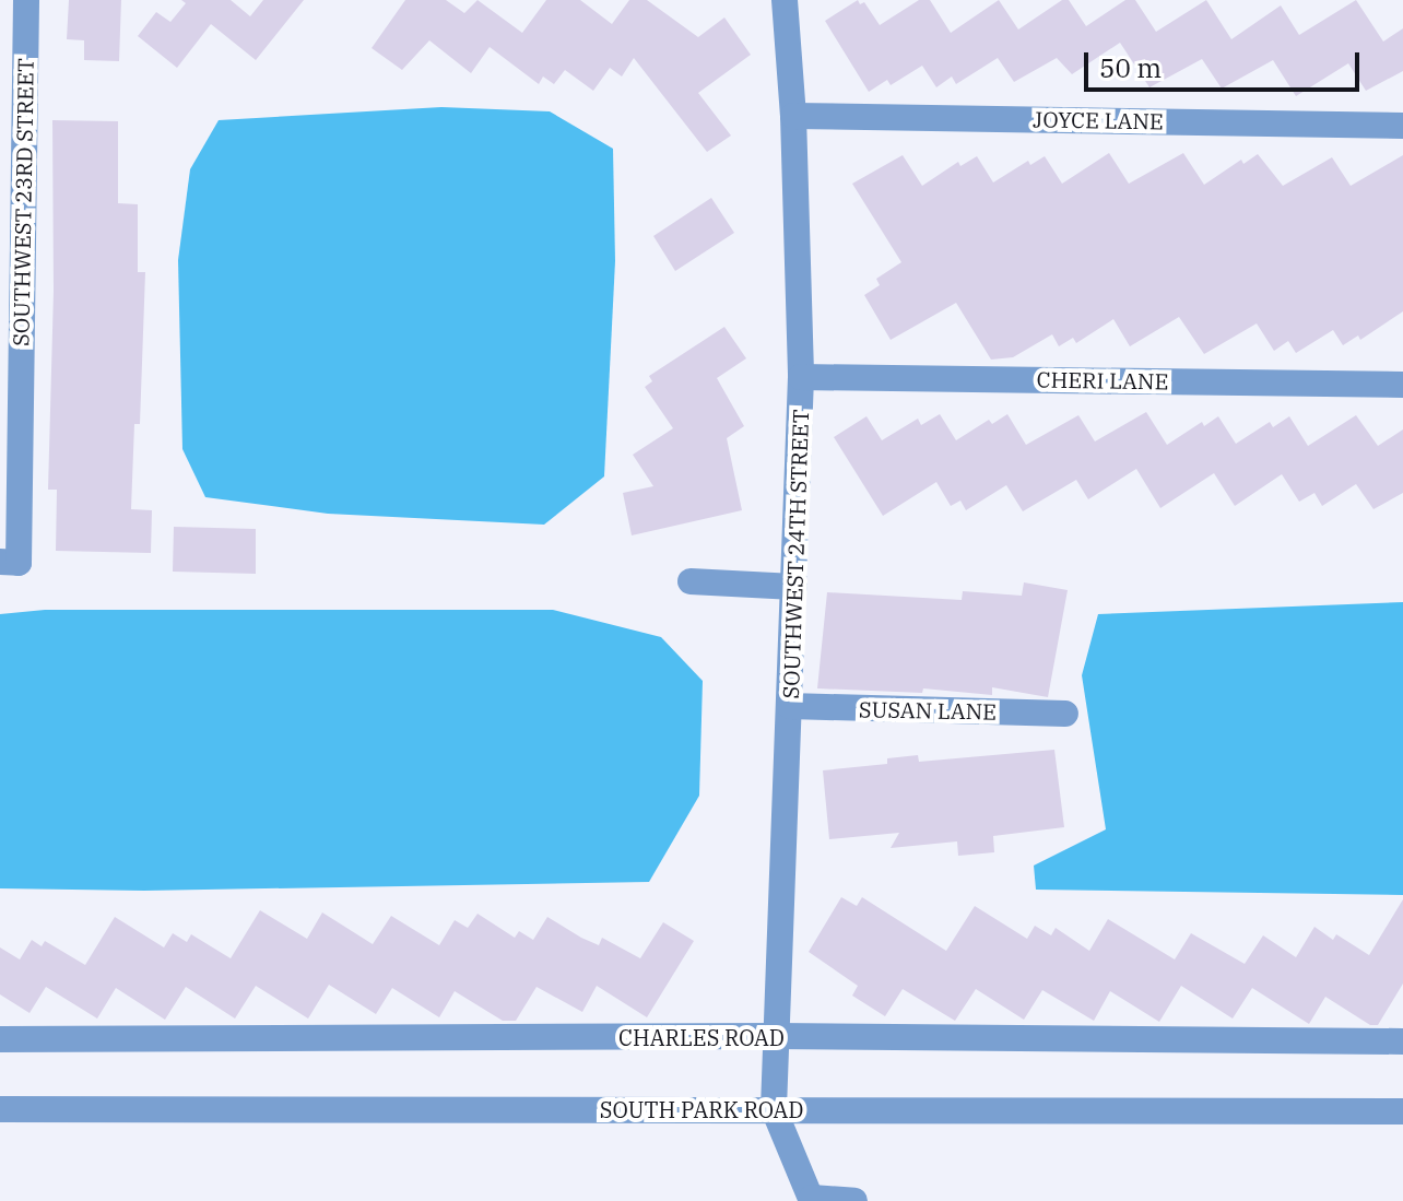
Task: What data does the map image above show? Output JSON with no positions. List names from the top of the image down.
{
  "streets": {
    "street": [
      "JOYCE LANE",
      "SOUTHWEST 23RD STREET",
      "CHERI LANE",
      "SOUTHWEST 24TH STREET",
      "SUSAN LANE",
      "CHARLES ROAD",
      "SOUTH PARK ROAD"
    ]
  },
  "crossings": [
    ["JOYCE LANE", "SOUTHWEST 24TH STREET"],
    ["CHERI LANE", "SOUTHWEST 24TH STREET"],
    ["SOUTHWEST 24TH STREET", "SUSAN LANE"],
    ["SOUTHWEST 24TH STREET", "CHARLES ROAD"],
    ["SOUTHWEST 24TH STREET", "SOUTH PARK ROAD"]
  ],
  "scale_bar": "50 m"
}
